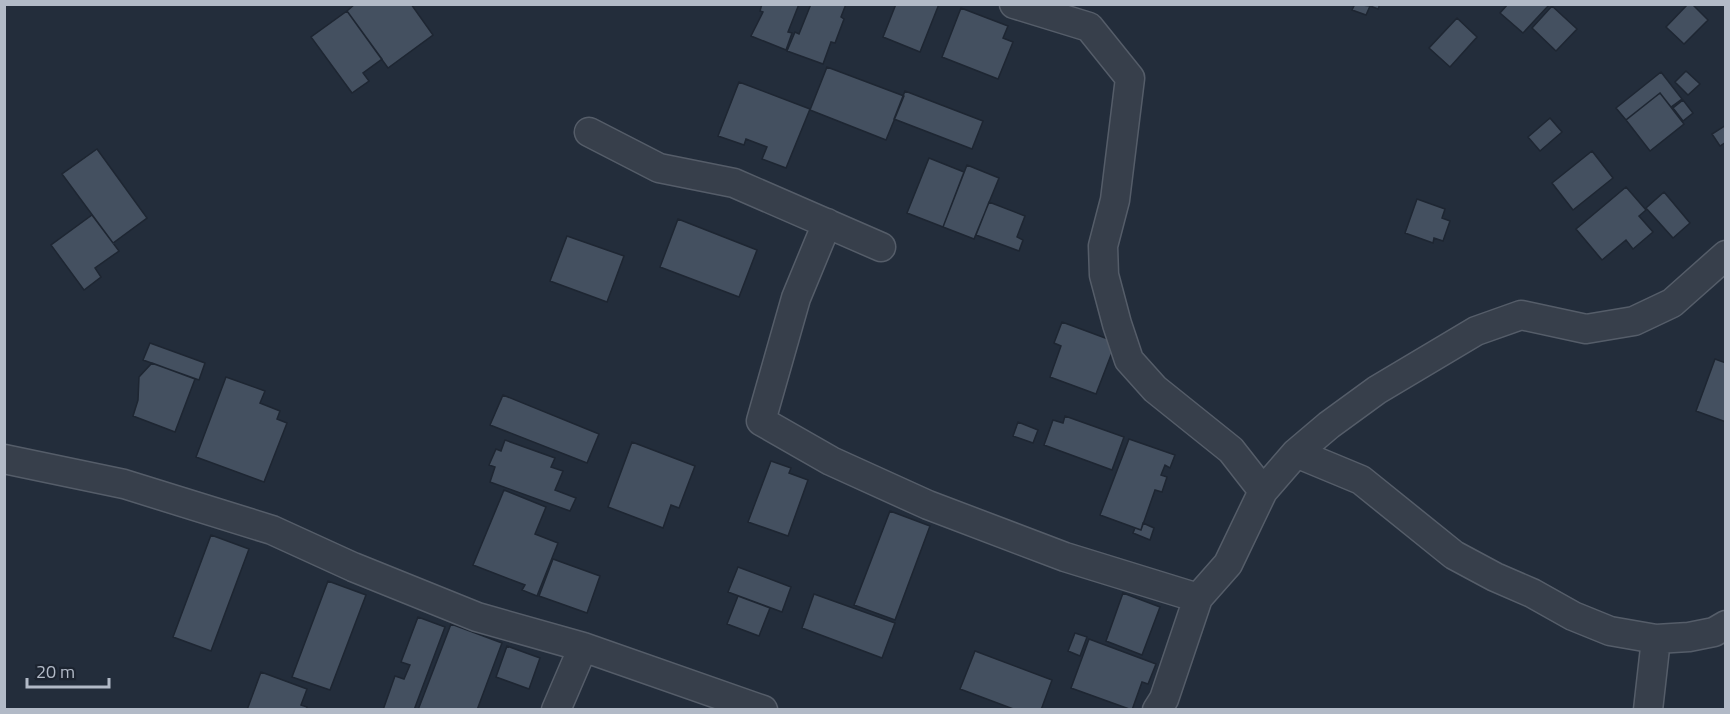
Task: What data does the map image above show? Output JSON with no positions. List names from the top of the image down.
{
  "scale_bar": "20 m"
}
